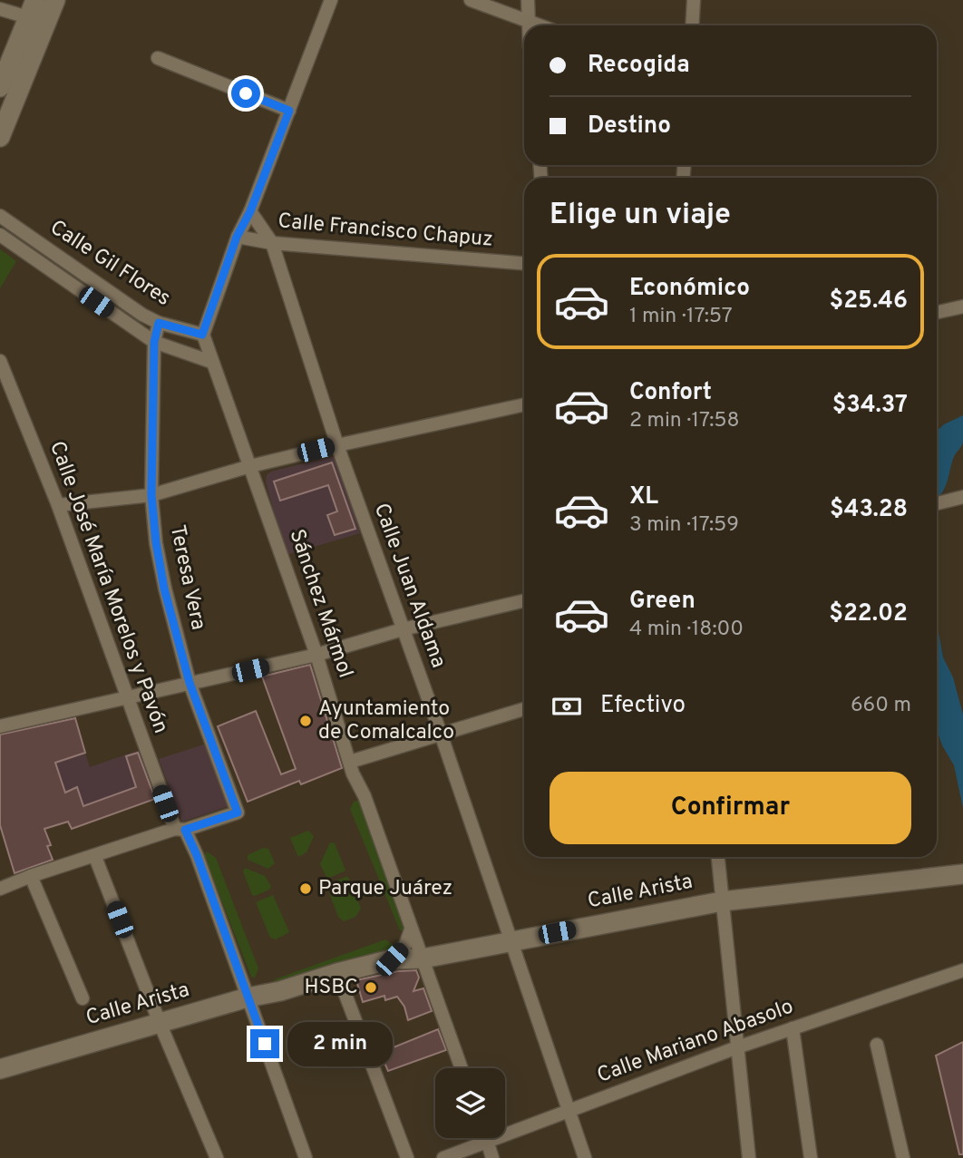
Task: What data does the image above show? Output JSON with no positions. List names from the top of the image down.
{
  "streets": {
    "street": [
      "Calle Francisco Chapuz",
      "Calle Gil Flores",
      "Teresa Vera",
      "Calle Juan Aldama",
      "Calle José María Morelos y Pavón",
      "Sánchez Mármol",
      "Calle Arista",
      "Calle Mariano Abasolo"
    ]
  },
  "crossings": [
    ["Calle Francisco Chapuz", "Calle Juan Aldama"],
    ["Calle Gil Flores", "Teresa Vera"],
    ["Calle Gil Flores", "Sánchez Mármol"],
    ["Teresa Vera", "Calle José María Morelos y Pavón"],
    ["Calle Juan Aldama", "Calle Arista"],
    ["Calle Juan Aldama", "Calle Mariano Abasolo"],
    ["Calle José María Morelos y Pavón", "Calle Arista"],
    ["Sánchez Mármol", "Calle Arista"]
  ],
  "places": ["Ayuntamiento de Comalcalco", "Parque Juárez", "HSBC"],
  "page": {
    "banner": ["Recogida", "Destino"],
    "heading": "Elige un viaje",
    "list": [
      {
        "name": "Económico",
        "note": "1 min · 17:57",
        "value": "$25.46"
      },
      {
        "name": "Confort",
        "note": "2 min · 17:58",
        "value": "$34.37"
      },
      {
        "name": "XL",
        "note": "3 min · 17:59",
        "value": "$43.28"
      },
      {
        "name": "Green",
        "note": "4 min · 18:00",
        "value": "$22.02"
      }
    ],
    "pay": ["Efectivo", "660 m"],
    "buttons": "Confirmar",
    "bubble": "2 min"
  }
}
